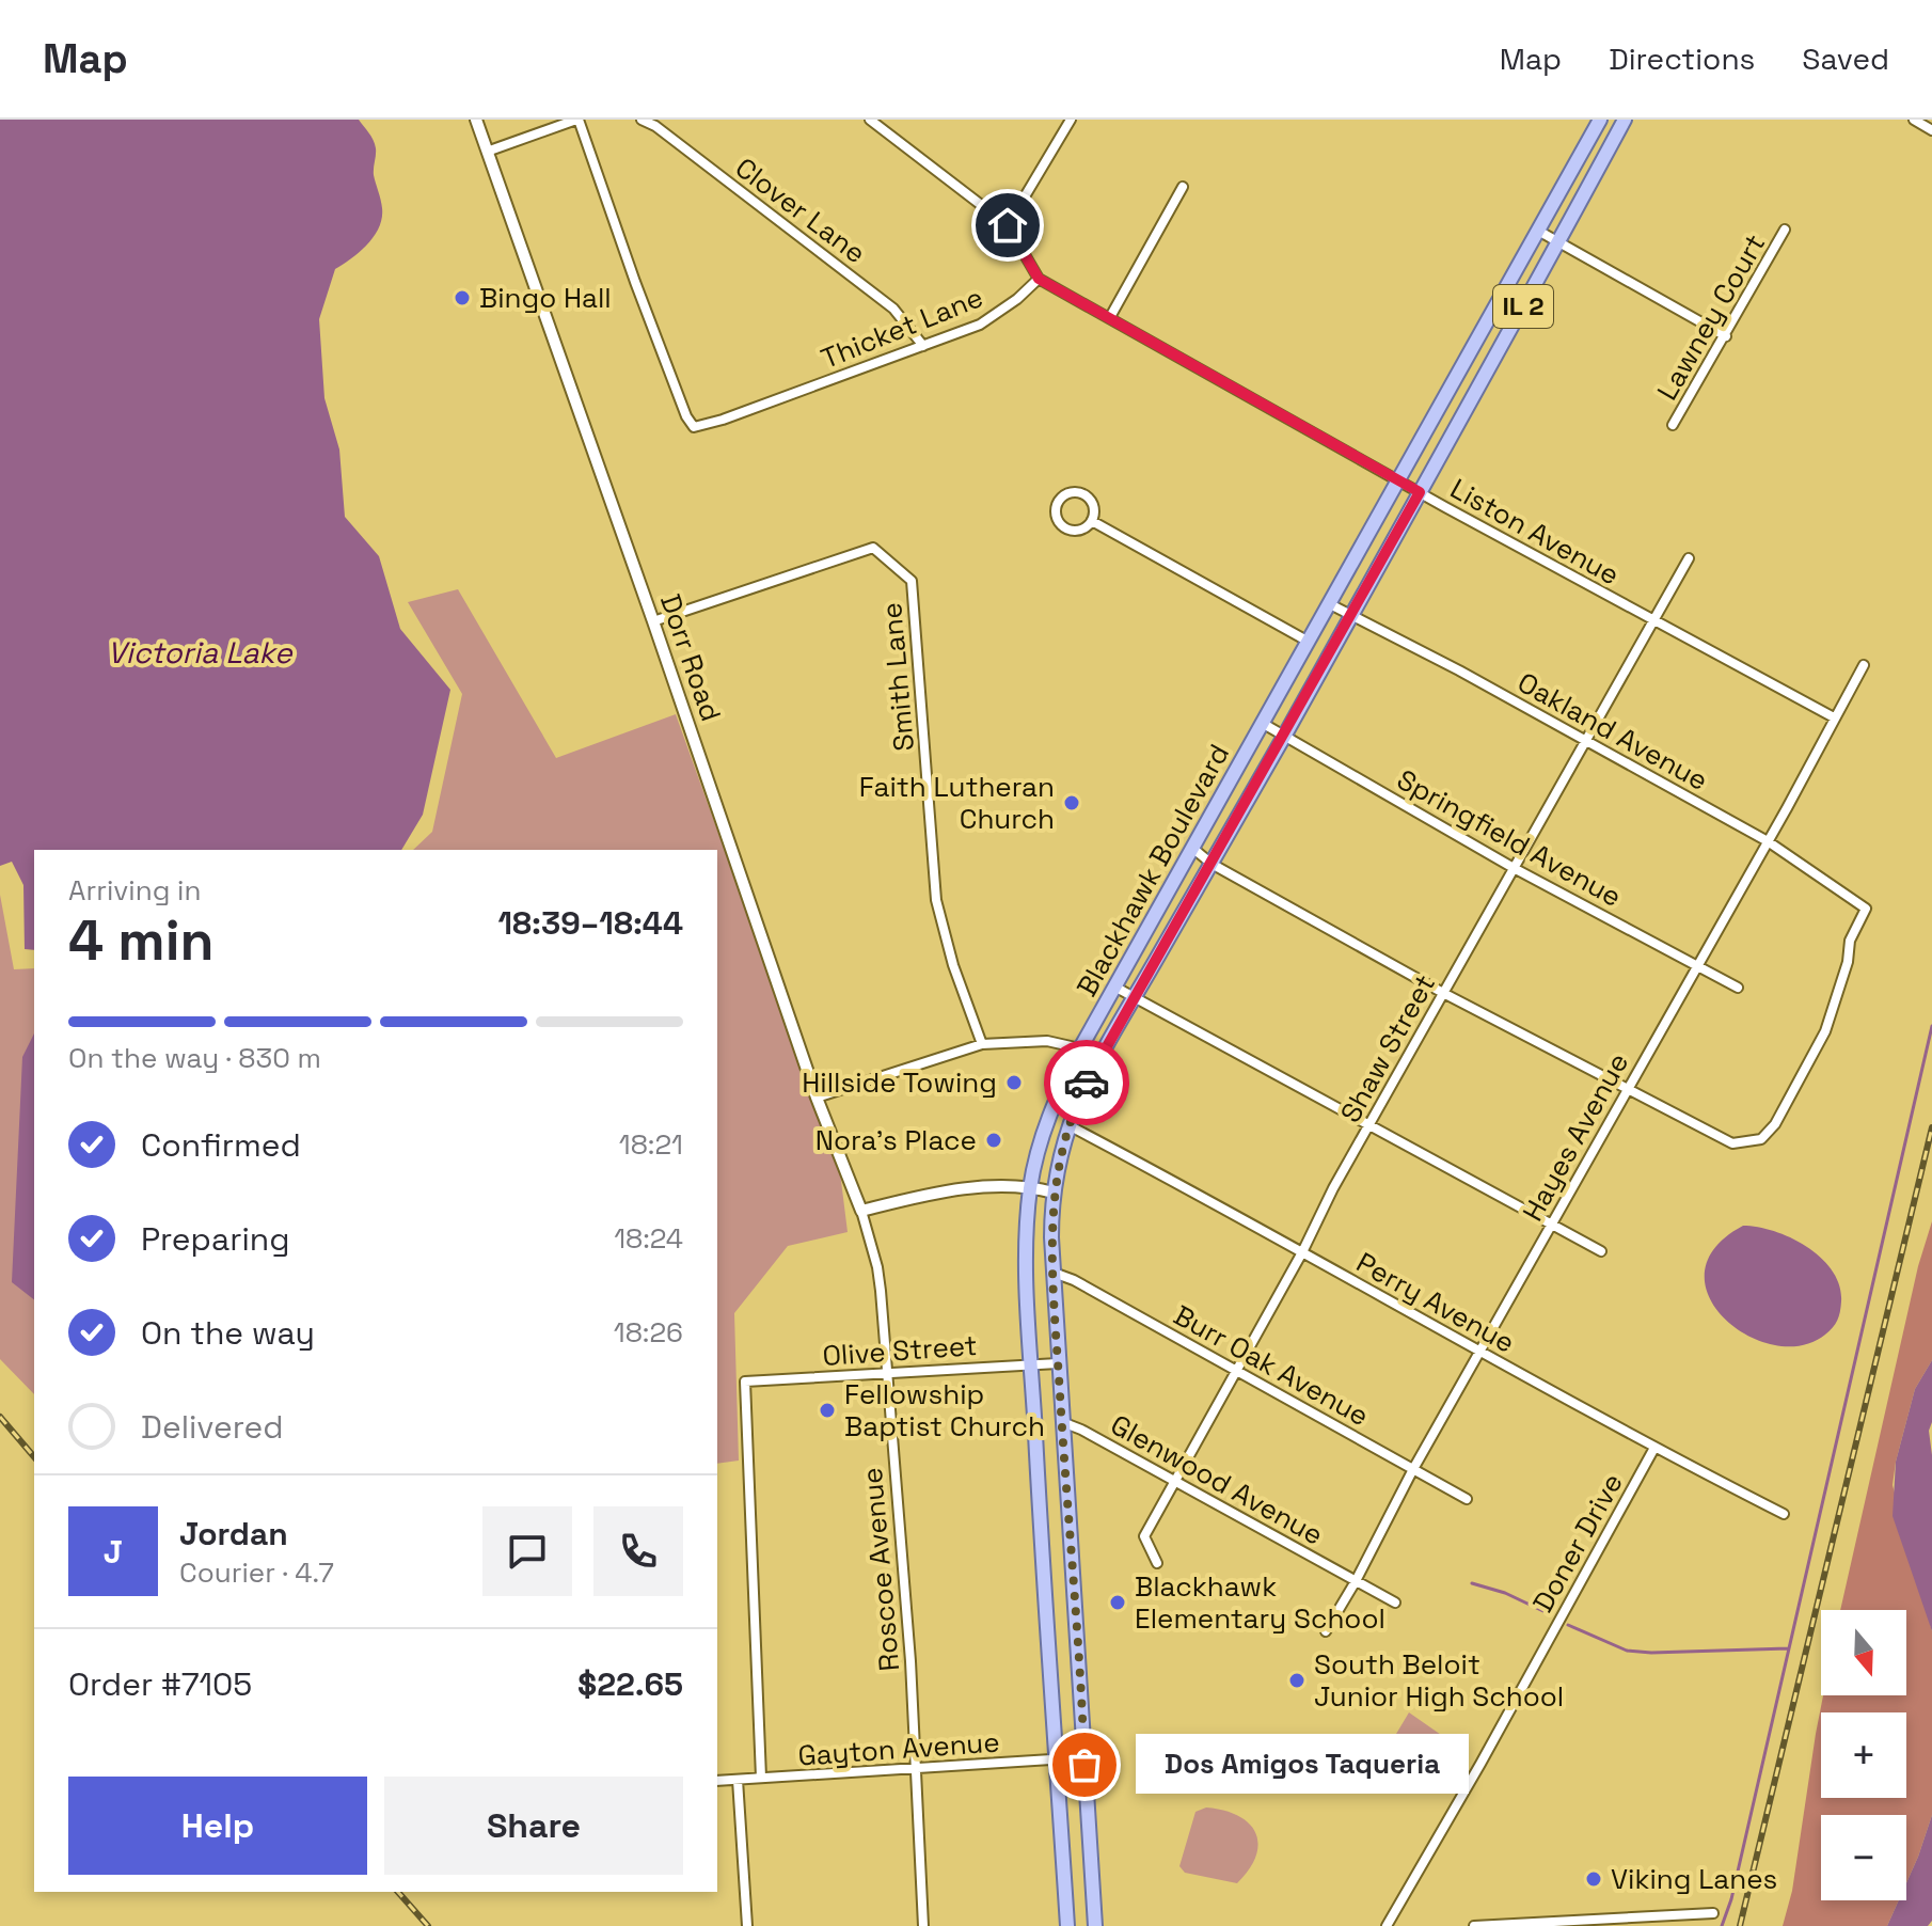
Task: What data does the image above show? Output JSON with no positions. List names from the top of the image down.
{
  "streets": {
    "main road": ["IL 2", "Blackhawk Boulevard"],
    "street": [
      "Clover Lane",
      "Lawney Court",
      "Thicket Lane",
      "Liston Avenue",
      "Dorr Road",
      "Smith Lane",
      "Oakland Avenue",
      "Springfield Avenue",
      "Shaw Street",
      "Hayes Avenue",
      "Perry Avenue",
      "Olive Street",
      "Burr Oak Avenue",
      "Glenwood Avenue",
      "Doner Drive",
      "Roscoe Avenue",
      "Gayton Avenue"
    ]
  },
  "crossings": [
    ["Clover Lane", "Thicket Lane"],
    ["Thicket Lane", "Liston Avenue"],
    ["Liston Avenue", "Blackhawk Boulevard"],
    ["Liston Avenue", "Shaw Street"],
    ["Liston Avenue", "Hayes Avenue"],
    ["Dorr Road", "Smith Lane"],
    ["Dorr Road", "Roscoe Avenue"],
    ["Oakland Avenue", "Blackhawk Boulevard"],
    ["Oakland Avenue", "Shaw Street"],
    ["Oakland Avenue", "Hayes Avenue"],
    ["Springfield Avenue", "Blackhawk Boulevard"],
    ["Springfield Avenue", "Shaw Street"],
    ["Springfield Avenue", "Hayes Avenue"],
    ["Blackhawk Boulevard", "Perry Avenue"],
    ["Blackhawk Boulevard", "Olive Street"],
    ["Blackhawk Boulevard", "Burr Oak Avenue"],
    ["Blackhawk Boulevard", "Glenwood Avenue"],
    ["Blackhawk Boulevard", "Gayton Avenue"],
    ["Shaw Street", "Perry Avenue"],
    ["Shaw Street", "Burr Oak Avenue"],
    ["Shaw Street", "Glenwood Avenue"],
    ["Hayes Avenue", "Perry Avenue"],
    ["Hayes Avenue", "Burr Oak Avenue"],
    ["Hayes Avenue", "Glenwood Avenue"],
    ["Perry Avenue", "Doner Drive"],
    ["Olive Street", "Roscoe Avenue"],
    ["Olive Street", "Gayton Avenue"],
    ["Roscoe Avenue", "Gayton Avenue"]
  ],
  "water": ["Victoria Lake"],
  "places": [
    "Bingo Hall",
    "Faith Lutheran Church",
    "Hillside Towing",
    "Nora's Place",
    "Fellowship Baptist Church",
    "Blackhawk Elementary School",
    "South Beloit Junior High School",
    "Dos Amigos Taqueria",
    "Viking Lanes"
  ],
  "north": "bottom",
  "page": {
    "header": "Map",
    "nav": ["Map", "Directions", "Saved"],
    "heading": ["4 min", "Arriving in", "18:39–18:44"],
    "panel": [
      "Jordan",
      "Courier · 4.7",
      "Order #7105",
      "$22.65"
    ],
    "bar": "On the way · 830 m",
    "list": [
      ["Confirmed", "18:21"],
      ["Preparing", "18:24"],
      ["On the way", "18:26"],
      "Delivered"
    ],
    "round": "J",
    "map_buttons": ["+", "−"],
    "bubble": "Dos Amigos Taqueria",
    "buttons": ["Help", "Share"]
  }
}
